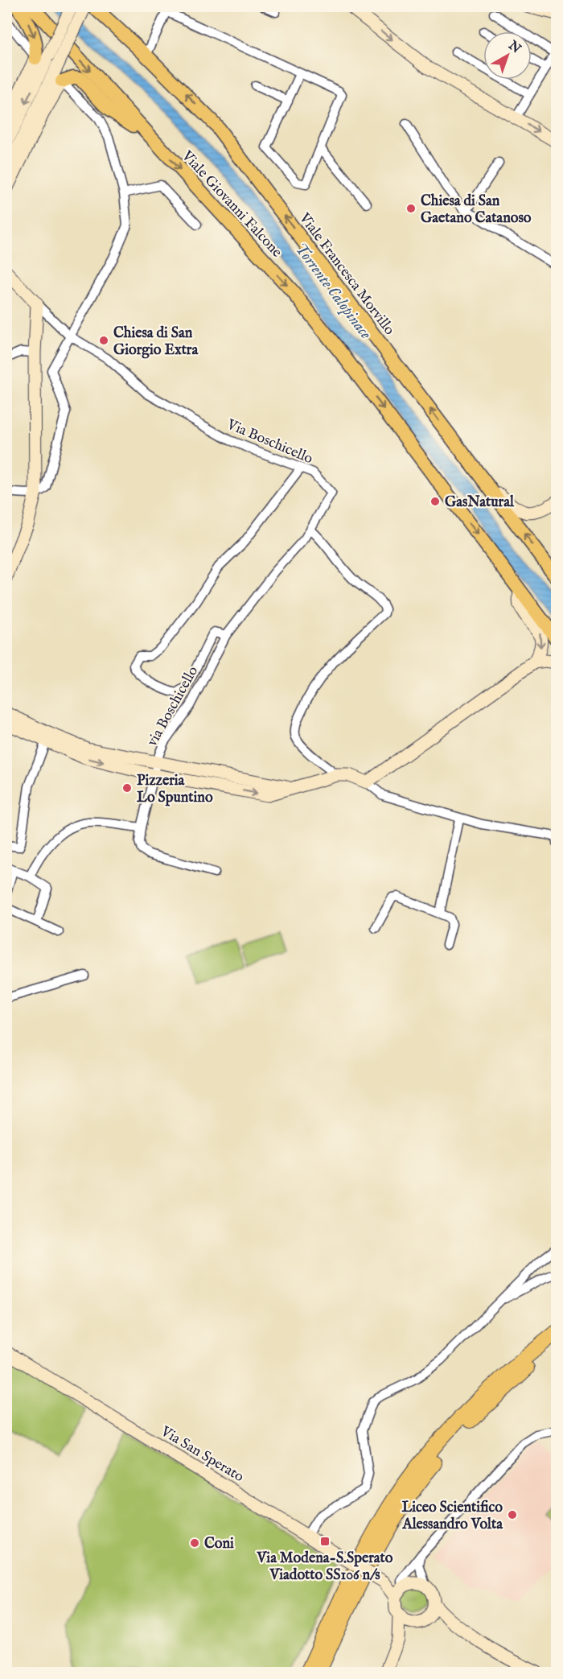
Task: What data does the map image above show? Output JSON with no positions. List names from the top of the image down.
{
  "streets": {
    "main road": ["Viale Giovanni Falcone", "Viale Francesca Morvillo"],
    "street": ["Via Boschicello", "via Boschicello", "Via San Sperato"]
  },
  "crossings": [
    ["Via Boschicello", "via Boschicello"]
  ],
  "one_way": ["Viale Giovanni Falcone", "Viale Francesca Morvillo"],
  "water": ["Torrente Calopinace"],
  "places": {
    "other": [
      "Chiesa di San Gaetano Catanoso",
      "Chiesa di San Giorgio Extra",
      "GasNatural",
      "Pizzeria Lo Spuntino",
      "Liceo Scientifico Alessandro Volta",
      "Coni"
    ],
    "transit": ["Via Modena-S.Sperato Viadotto SS106 n/s"]
  },
  "north": "top right"
}
